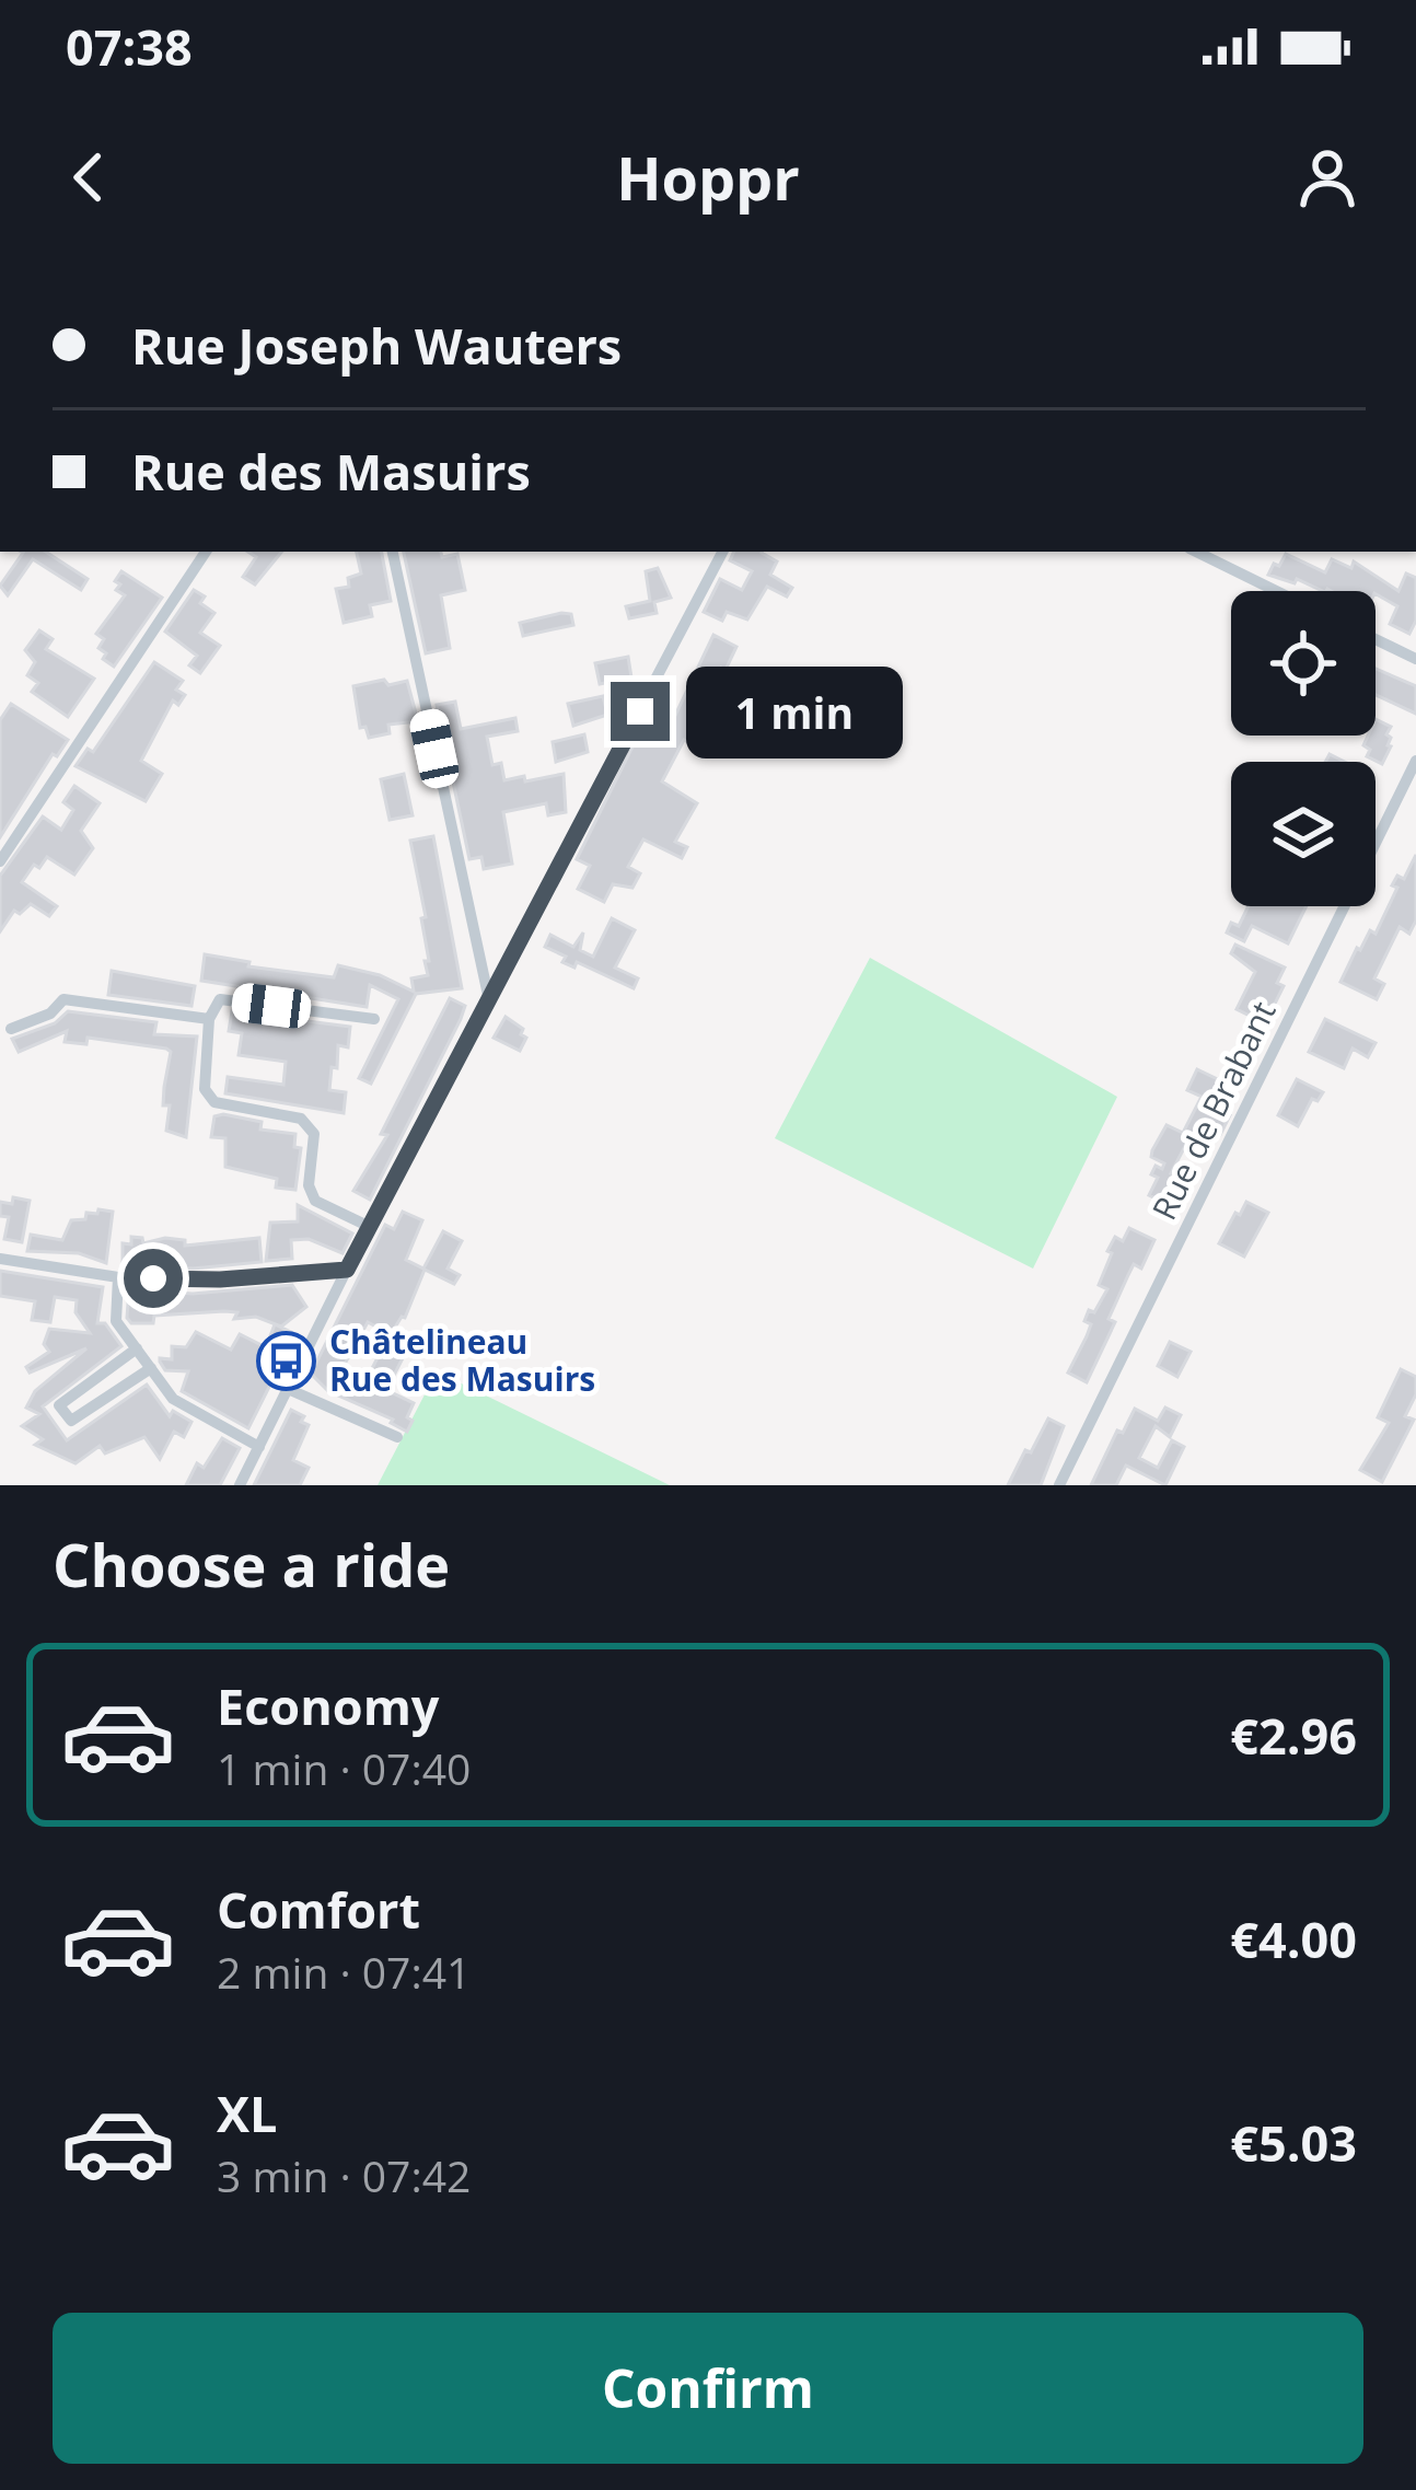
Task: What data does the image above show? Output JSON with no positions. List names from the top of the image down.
{
  "streets": {
    "street": ["Rue de Brabant"]
  },
  "places": {
    "bus stop": ["Châtelineau Rue des Masuirs"]
  },
  "page": {
    "status": "07:38",
    "header": "Hoppr",
    "banner": ["Rue Joseph Wauters", "Rue des Masuirs"],
    "bubble": "1 min",
    "heading": "Choose a ride",
    "list": [
      {
        "name": "Economy",
        "note": "1 min · 07:40",
        "value": "€2.96"
      },
      {
        "name": "Comfort",
        "note": "2 min · 07:41",
        "value": "€4.00"
      },
      {
        "name": "XL",
        "note": "3 min · 07:42",
        "value": "€5.03"
      }
    ],
    "buttons": "Confirm"
  }
}
